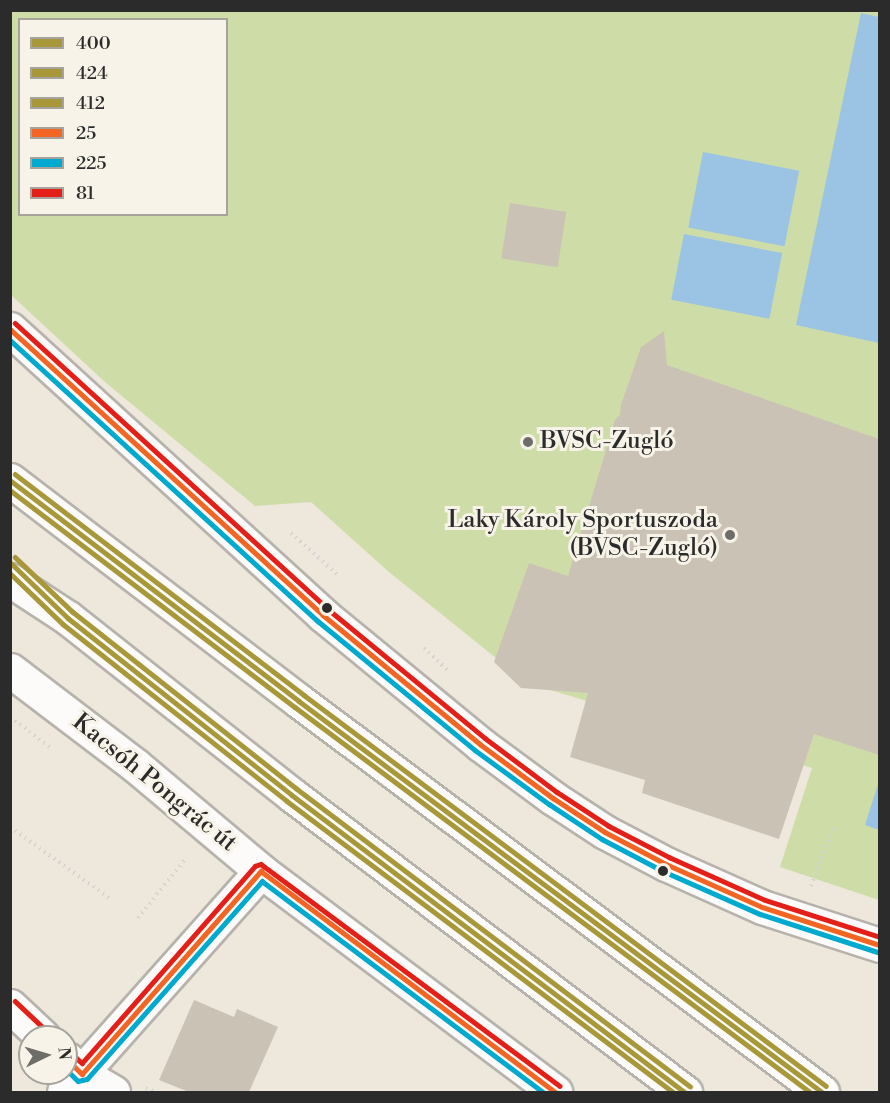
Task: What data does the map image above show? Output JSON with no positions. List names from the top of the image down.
{
  "streets": {
    "street": ["Kacsóh Pongrác út"]
  },
  "places": ["BVSC-Zugló", "Laky Károly Sportuszoda (BVSC-Zugló)"],
  "lines": [
    "transit line 81",
    "transit line 25",
    "transit line 225",
    "transit line 412",
    "transit line 400",
    "transit line 424"
  ],
  "legend": [
    "400",
    "424",
    "412",
    "25",
    "225",
    "81"
  ],
  "north": "right"
}
